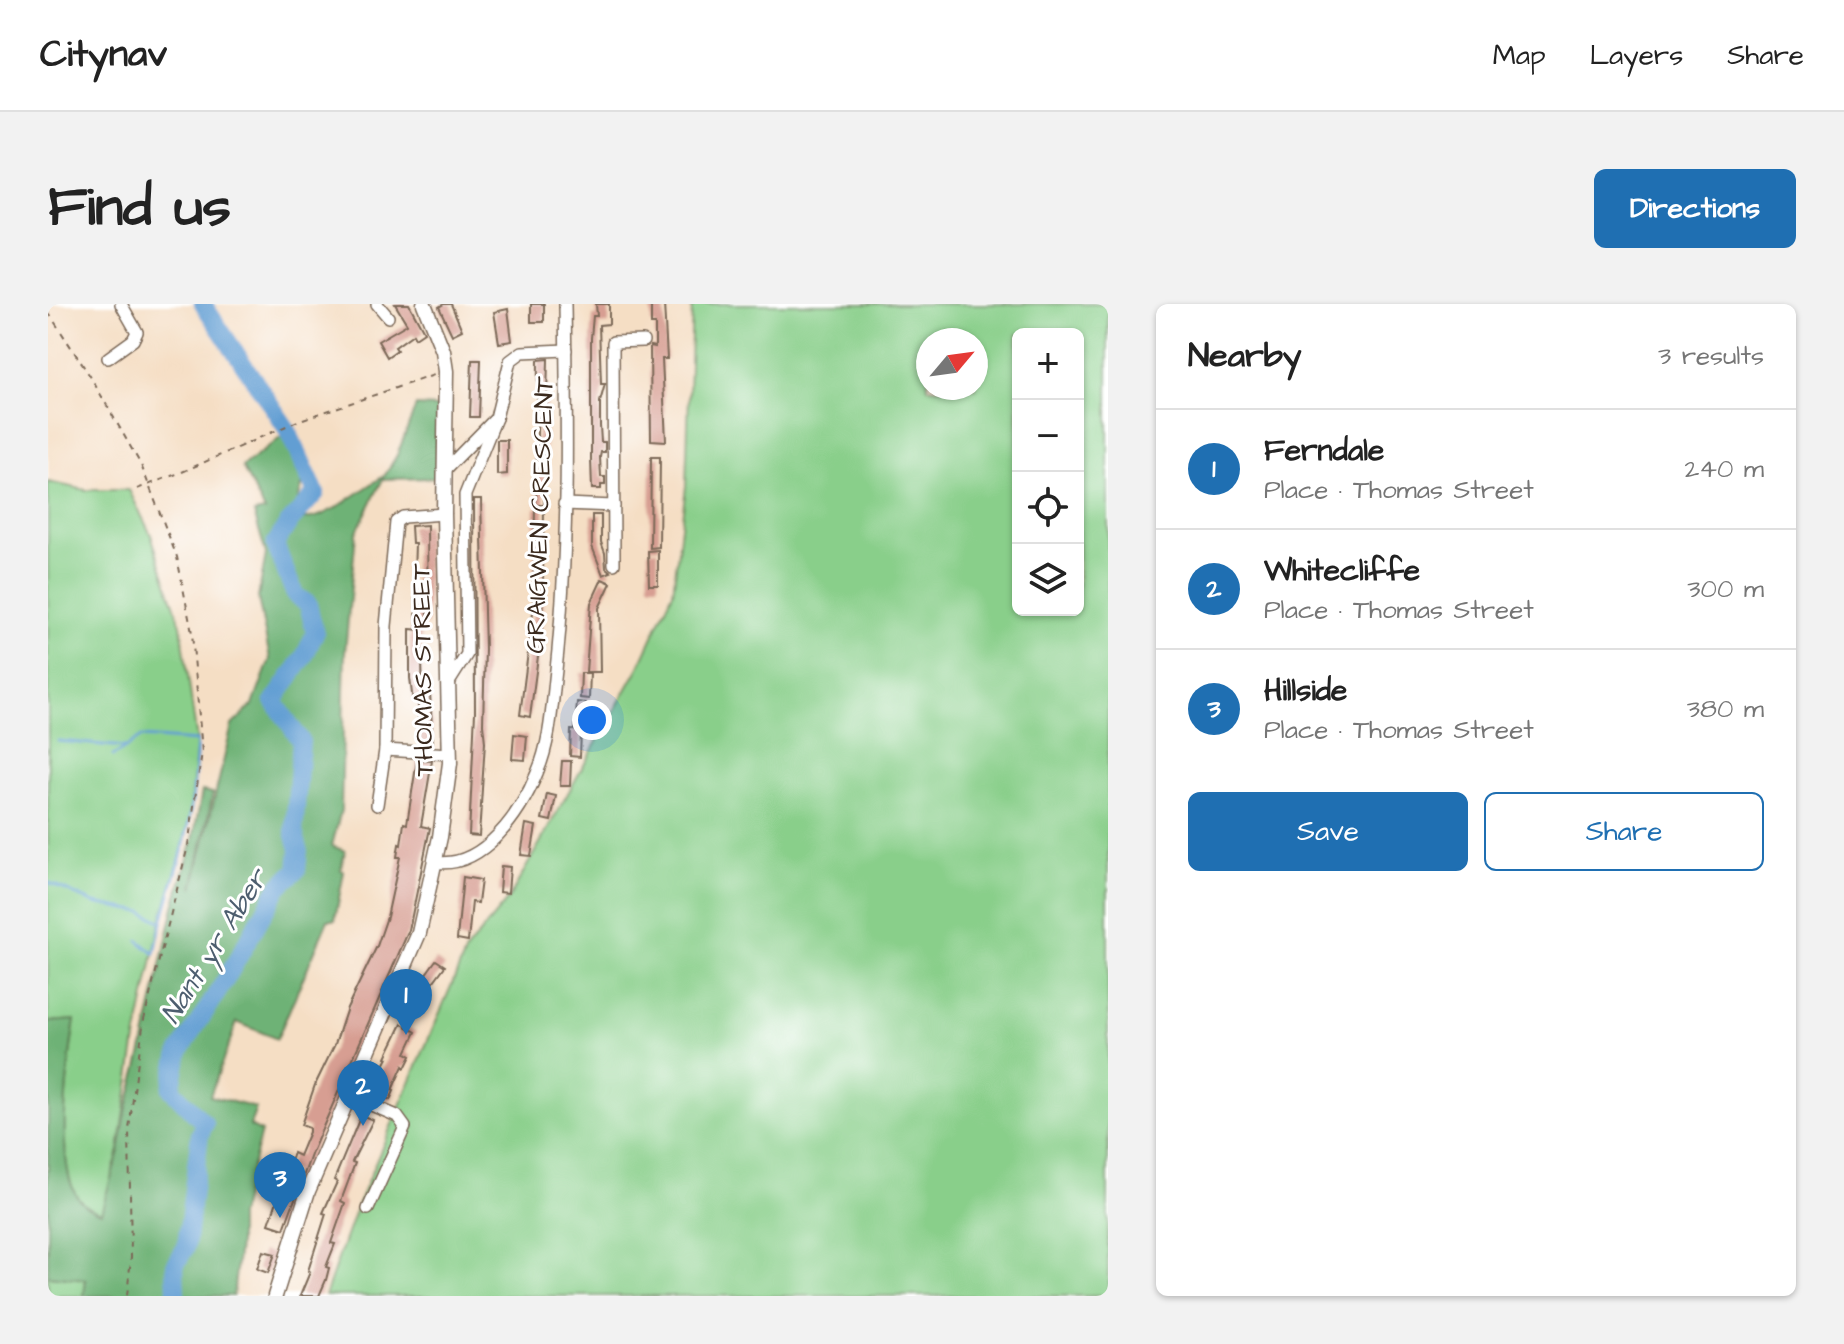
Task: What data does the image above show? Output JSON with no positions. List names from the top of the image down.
{
  "streets": {
    "main road": ["THOMAS STREET"],
    "street": ["GRAIGWEN CRESCENT"]
  },
  "crossings": [
    ["GRAIGWEN CRESCENT", "THOMAS STREET"]
  ],
  "water": ["Nant yr Aber"],
  "north": "top right",
  "page": {
    "header": "Citynav",
    "nav": ["Map", "Layers", "Share"],
    "title": "Find us",
    "buttons": [
      "Directions",
      ["Save", "Share"]
    ],
    "heading": ["Nearby", "3 results"],
    "map_buttons": ["+", "−"],
    "list": [
      {
        "mark": "1",
        "name": "Ferndale",
        "note": "Place · Thomas Street",
        "value": "240 m"
      },
      {
        "mark": "2",
        "name": "Whitecliffe",
        "note": "Place · Thomas Street",
        "value": "300 m"
      },
      {
        "mark": "3",
        "name": "Hillside",
        "note": "Place · Thomas Street",
        "value": "380 m"
      }
    ],
    "pins": ["1", "2", "3"]
  }
}
